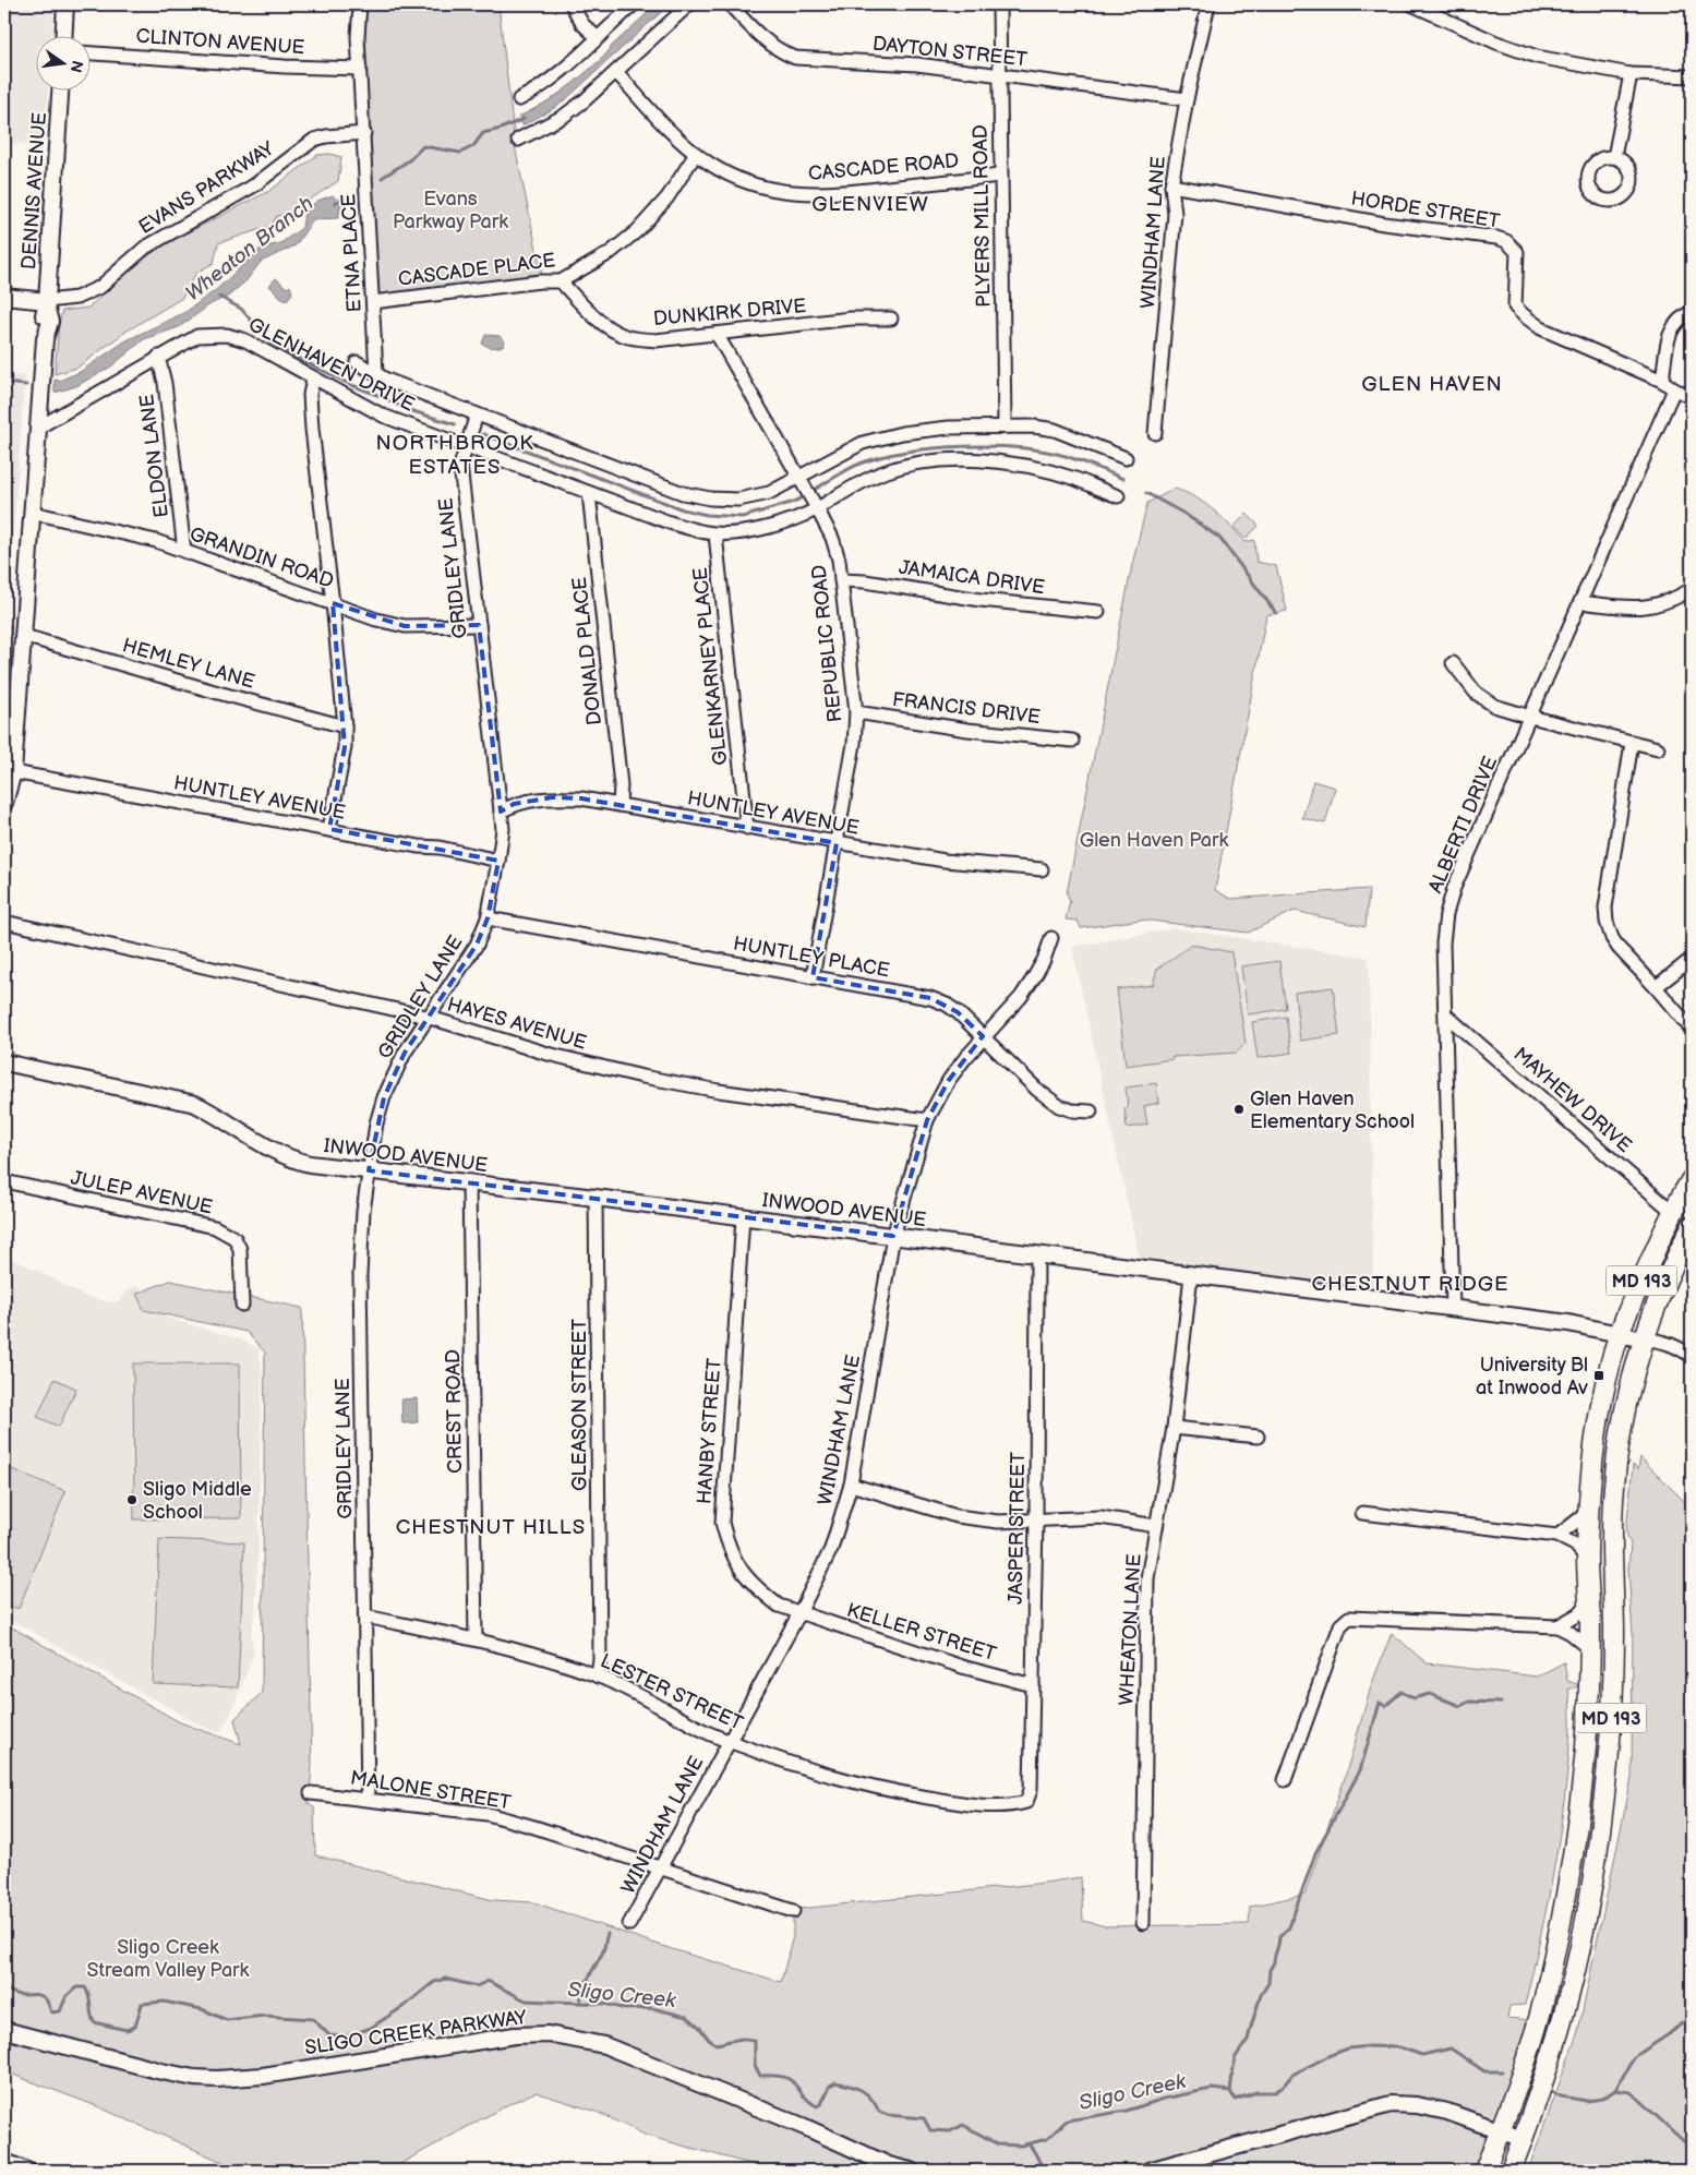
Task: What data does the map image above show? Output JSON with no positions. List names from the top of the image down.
{
  "streets": {
    "main road": ["MD 193"],
    "street": [
      "CLINTON AVENUE",
      "DAYTON STREET",
      "CASCADE ROAD",
      "EVANS PARKWAY",
      "DENNIS AVENUE",
      "HORDE STREET",
      "PLYERS MILL ROAD",
      "WINDHAM LANE",
      "ETNA PLACE",
      "CASCADE PLACE",
      "DUNKIRK DRIVE",
      "GLENHAVEN DRIVE",
      "ELDON LANE",
      "GRANDIN ROAD",
      "GRIDLEY LANE",
      "JAMAICA DRIVE",
      "REPUBLIC ROAD",
      "DONALD PLACE",
      "HEMLEY LANE",
      "GLENKARNEY PLACE",
      "FRANCIS DRIVE",
      "HUNTLEY AVENUE",
      "ALBERTI DRIVE",
      "HUNTLEY PLACE",
      "HAYES AVENUE",
      "MAYHEW DRIVE",
      "INWOOD AVENUE",
      "JULEP AVENUE",
      "GLEASON STREET",
      "CREST ROAD",
      "HANBY STREET",
      "JASPER STREET",
      "WHEATON LANE",
      "KELLER STREET",
      "LESTER STREET",
      "MALONE STREET",
      "SLIGO CREEK PARKWAY"
    ]
  },
  "crossings": [
    ["DAYTON STREET", "PLYERS MILL ROAD"],
    ["DAYTON STREET", "WINDHAM LANE"],
    ["CASCADE ROAD", "PLYERS MILL ROAD"],
    ["CASCADE ROAD", "CASCADE PLACE"],
    ["EVANS PARKWAY", "DENNIS AVENUE"],
    ["EVANS PARKWAY", "ETNA PLACE"],
    ["DENNIS AVENUE", "GLENHAVEN DRIVE"],
    ["DENNIS AVENUE", "GRANDIN ROAD"],
    ["DENNIS AVENUE", "HEMLEY LANE"],
    ["DENNIS AVENUE", "HUNTLEY AVENUE"],
    ["HORDE STREET", "WINDHAM LANE"],
    ["HORDE STREET", "ALBERTI DRIVE"],
    ["PLYERS MILL ROAD", "GLENHAVEN DRIVE"],
    ["WINDHAM LANE", "HUNTLEY PLACE"],
    ["WINDHAM LANE", "HAYES AVENUE"],
    ["WINDHAM LANE", "INWOOD AVENUE"],
    ["WINDHAM LANE", "HANBY STREET"],
    ["WINDHAM LANE", "KELLER STREET"],
    ["WINDHAM LANE", "LESTER STREET"],
    ["WINDHAM LANE", "MALONE STREET"],
    ["ETNA PLACE", "CASCADE PLACE"],
    ["ETNA PLACE", "GLENHAVEN DRIVE"],
    ["CASCADE PLACE", "DUNKIRK DRIVE"],
    ["DUNKIRK DRIVE", "REPUBLIC ROAD"],
    ["GLENHAVEN DRIVE", "ELDON LANE"],
    ["GLENHAVEN DRIVE", "GRIDLEY LANE"],
    ["GLENHAVEN DRIVE", "REPUBLIC ROAD"],
    ["GLENHAVEN DRIVE", "DONALD PLACE"],
    ["GLENHAVEN DRIVE", "GLENKARNEY PLACE"],
    ["ELDON LANE", "GRANDIN ROAD"],
    ["GRANDIN ROAD", "GRIDLEY LANE"],
    ["GRIDLEY LANE", "HUNTLEY AVENUE"],
    ["GRIDLEY LANE", "HUNTLEY PLACE"],
    ["GRIDLEY LANE", "HAYES AVENUE"],
    ["GRIDLEY LANE", "INWOOD AVENUE"],
    ["GRIDLEY LANE", "LESTER STREET"],
    ["GRIDLEY LANE", "MALONE STREET"],
    ["JAMAICA DRIVE", "REPUBLIC ROAD"],
    ["REPUBLIC ROAD", "FRANCIS DRIVE"],
    ["REPUBLIC ROAD", "HUNTLEY AVENUE"],
    ["REPUBLIC ROAD", "HUNTLEY PLACE"],
    ["DONALD PLACE", "HUNTLEY AVENUE"],
    ["GLENKARNEY PLACE", "HUNTLEY AVENUE"],
    ["ALBERTI DRIVE", "MAYHEW DRIVE"],
    ["ALBERTI DRIVE", "INWOOD AVENUE"],
    ["MAYHEW DRIVE", "MD 193"],
    ["INWOOD AVENUE", "MD 193"],
    ["INWOOD AVENUE", "GLEASON STREET"],
    ["INWOOD AVENUE", "CREST ROAD"],
    ["INWOOD AVENUE", "HANBY STREET"],
    ["INWOOD AVENUE", "JASPER STREET"],
    ["INWOOD AVENUE", "WHEATON LANE"],
    ["GLEASON STREET", "LESTER STREET"],
    ["CREST ROAD", "LESTER STREET"],
    ["HANBY STREET", "KELLER STREET"],
    ["JASPER STREET", "KELLER STREET"],
    ["JASPER STREET", "LESTER STREET"]
  ],
  "districts": [
    "GLENVIEW",
    "GLEN HAVEN",
    "NORTHBROOK ESTATES",
    "CHESTNUT RIDGE",
    "CHESTNUT HILLS"
  ],
  "water": ["Wheaton Branch", "Sligo Creek"],
  "parks": ["Evans Parkway Park", "Glen Haven Park", "Sligo Creek Stream Valley Park"],
  "places": {
    "other": ["Glen Haven Elementary School", "Sligo Middle School"],
    "transit": ["University Bl at Inwood Av"]
  },
  "north": "right"
}
